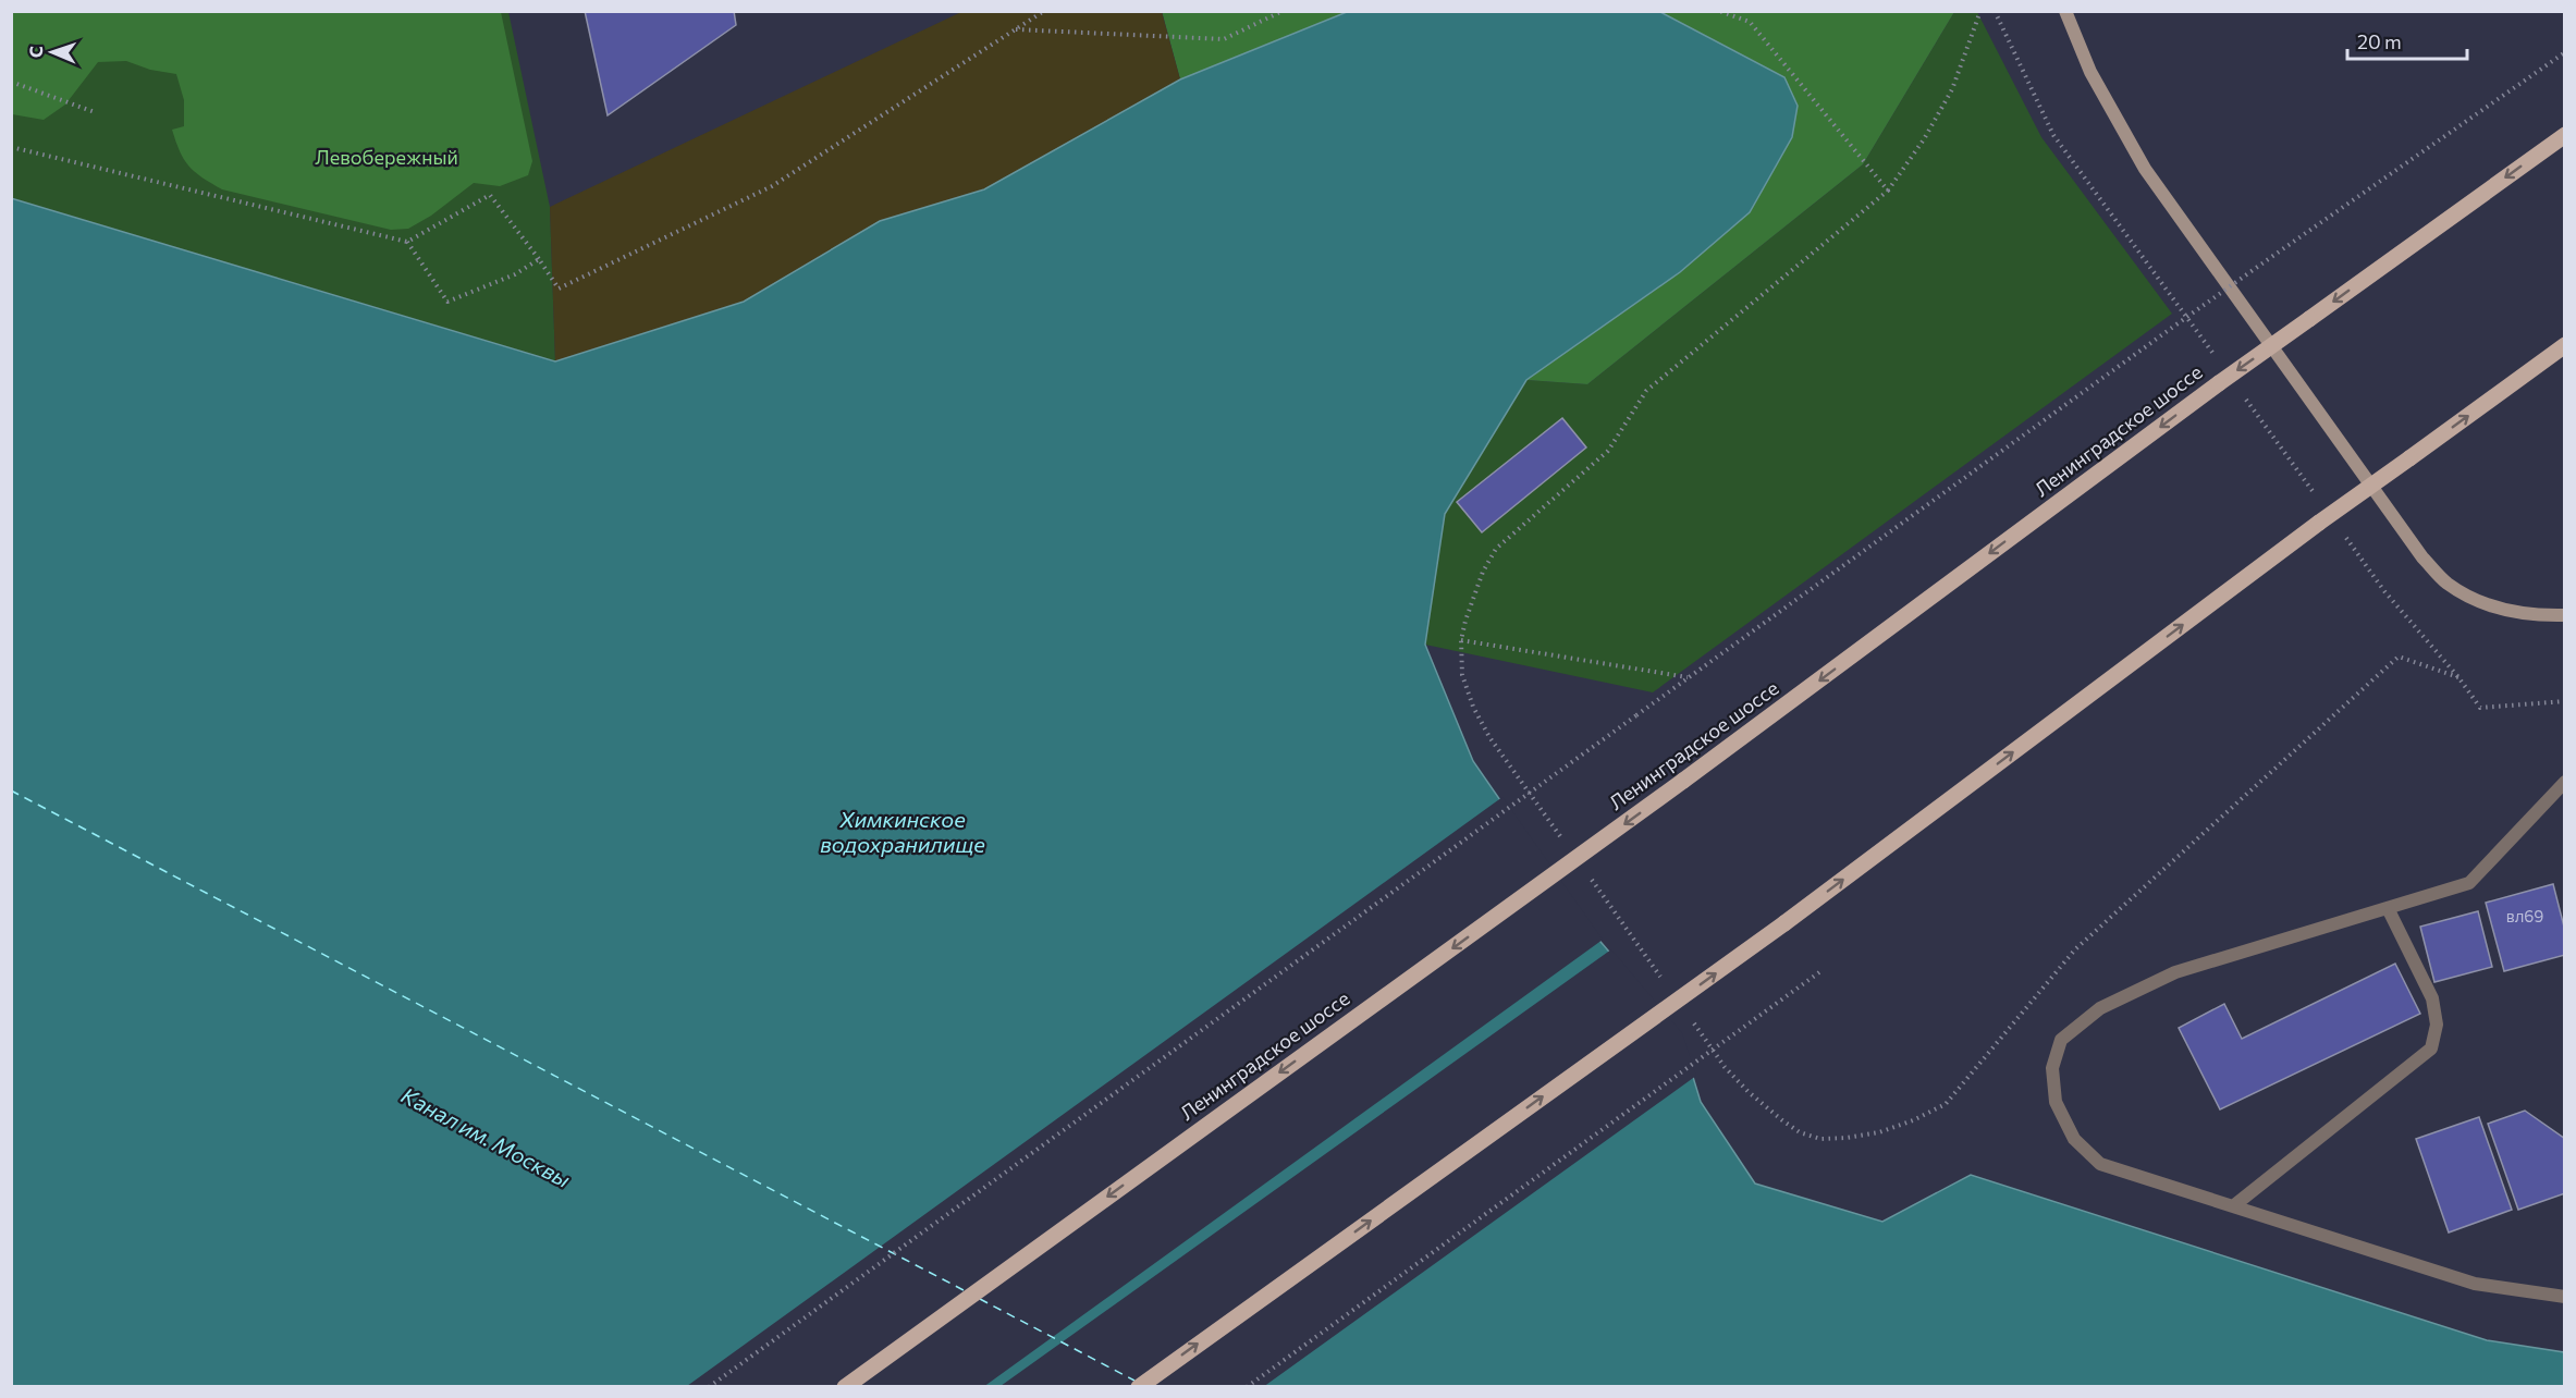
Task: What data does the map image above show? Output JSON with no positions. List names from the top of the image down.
{
  "streets": {
    "main road": ["Ленинградское шоссе"]
  },
  "one_way": ["Ленинградское шоссе"],
  "water": ["Химкинское водохранилище", "Канал им. Москвы"],
  "parks": ["Левобережный"],
  "house_numbers": ["вл69"],
  "scale_bar": "20 m",
  "north": "left"
}
